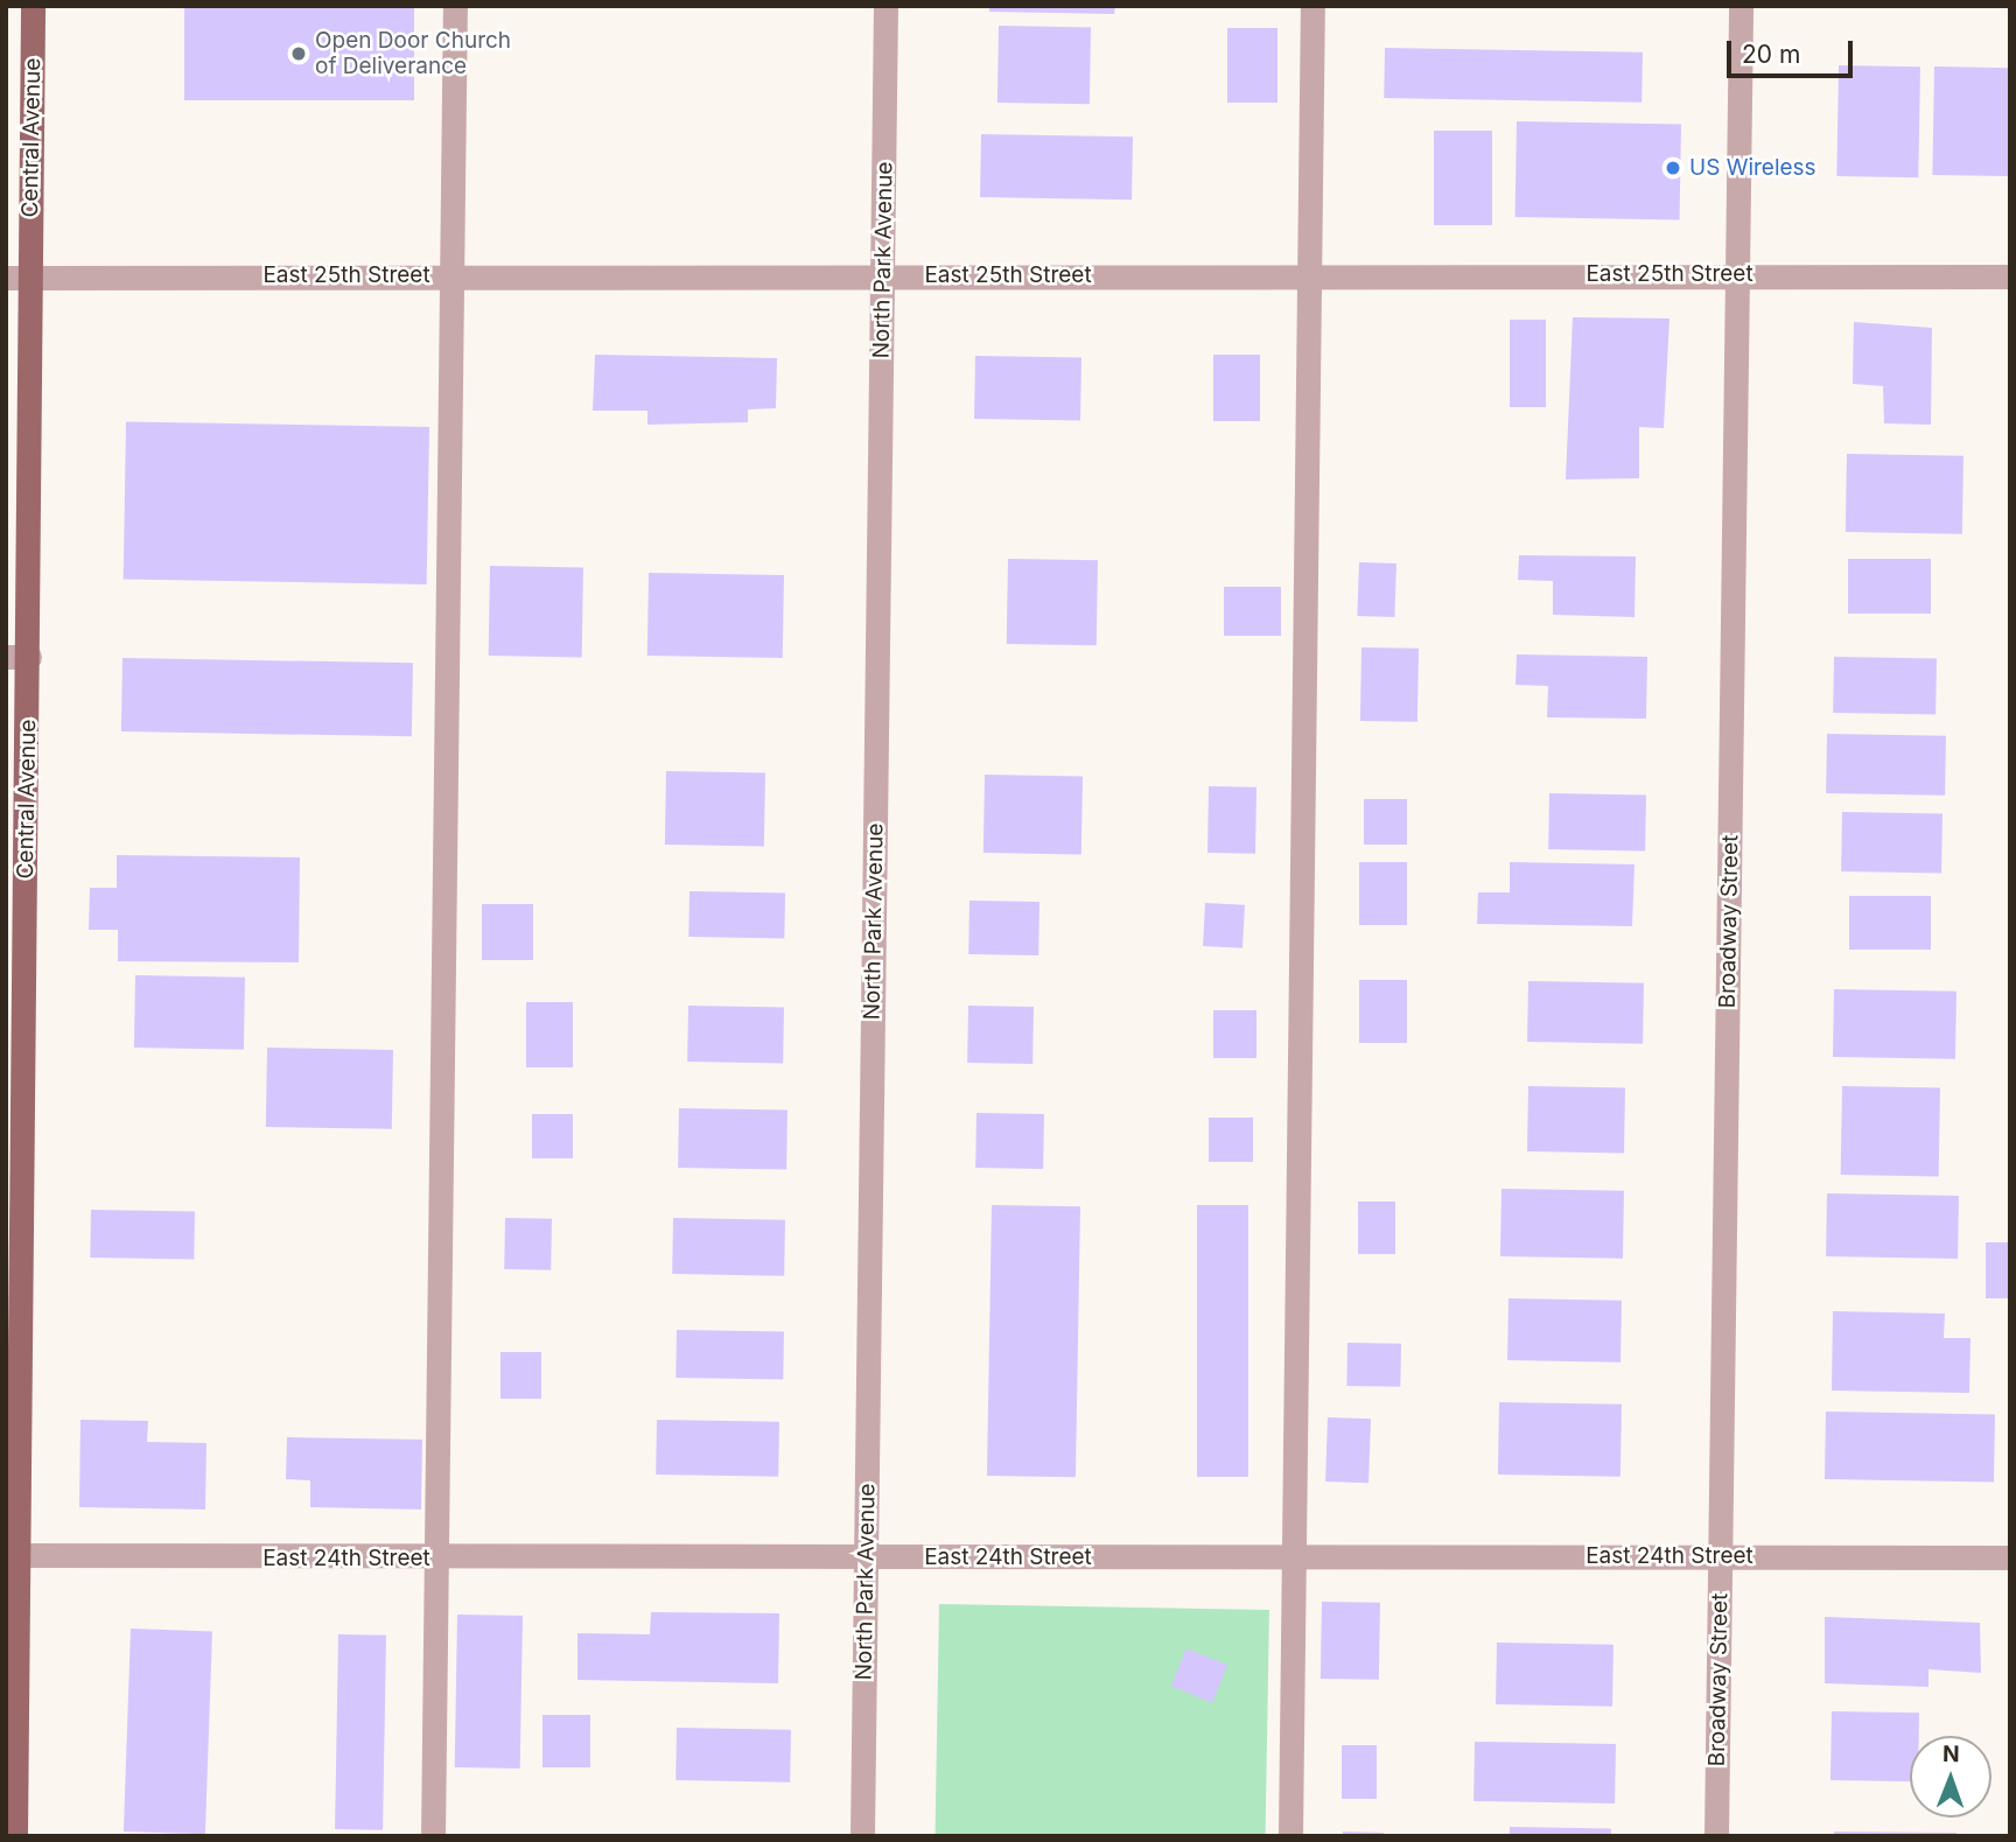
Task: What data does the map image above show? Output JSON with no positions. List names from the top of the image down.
{
  "streets": {
    "main road": ["Central Avenue"],
    "street": [
      "North Park Avenue",
      "East 25th Street",
      "Broadway Street",
      "East 24th Street"
    ]
  },
  "crossings": [
    ["Central Avenue", "East 25th Street"],
    ["Central Avenue", "East 24th Street"],
    ["North Park Avenue", "East 25th Street"],
    ["North Park Avenue", "East 24th Street"],
    ["East 25th Street", "Broadway Street"],
    ["Broadway Street", "East 24th Street"]
  ],
  "places": ["Open Door Church of Deliverance", "US Wireless"],
  "scale_bar": "20 m",
  "north": "top"
}
